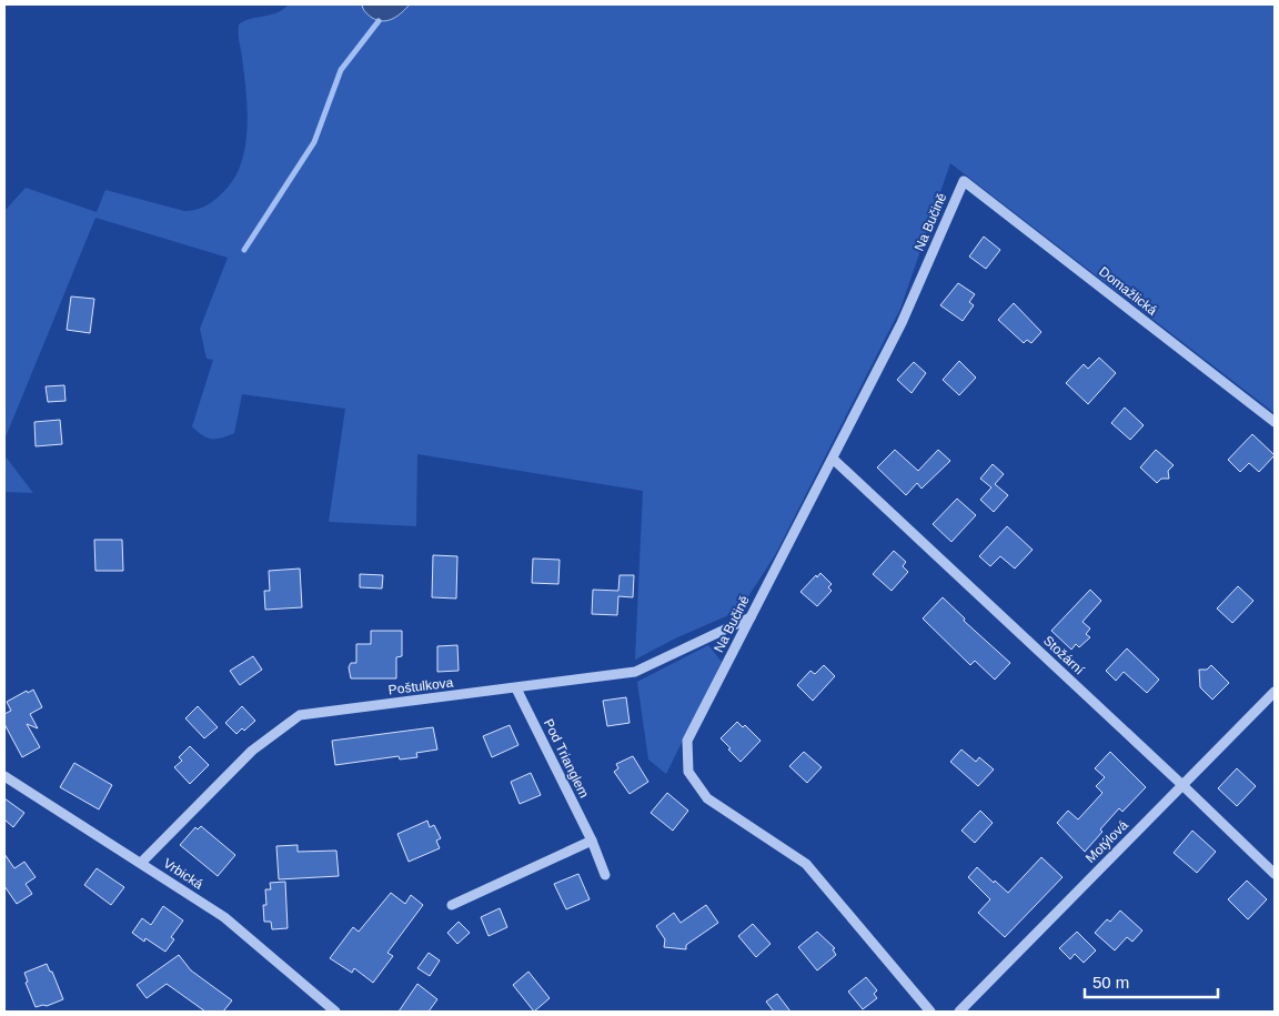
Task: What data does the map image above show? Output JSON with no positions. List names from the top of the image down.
{
  "streets": {
    "street": [
      "Na Bučině",
      "Domažlická",
      "Stožární",
      "Poštulkova",
      "Pod Trianglem",
      "Motýlová",
      "Vrbická"
    ]
  },
  "crossings": [
    ["Na Bučině", "Domažlická"],
    ["Na Bučině", "Stožární"],
    ["Na Bučině", "Poštulkova"],
    ["Stožární", "Motýlová"],
    ["Poštulkova", "Pod Trianglem"],
    ["Poštulkova", "Vrbická"]
  ],
  "scale_bar": "50 m"
}
